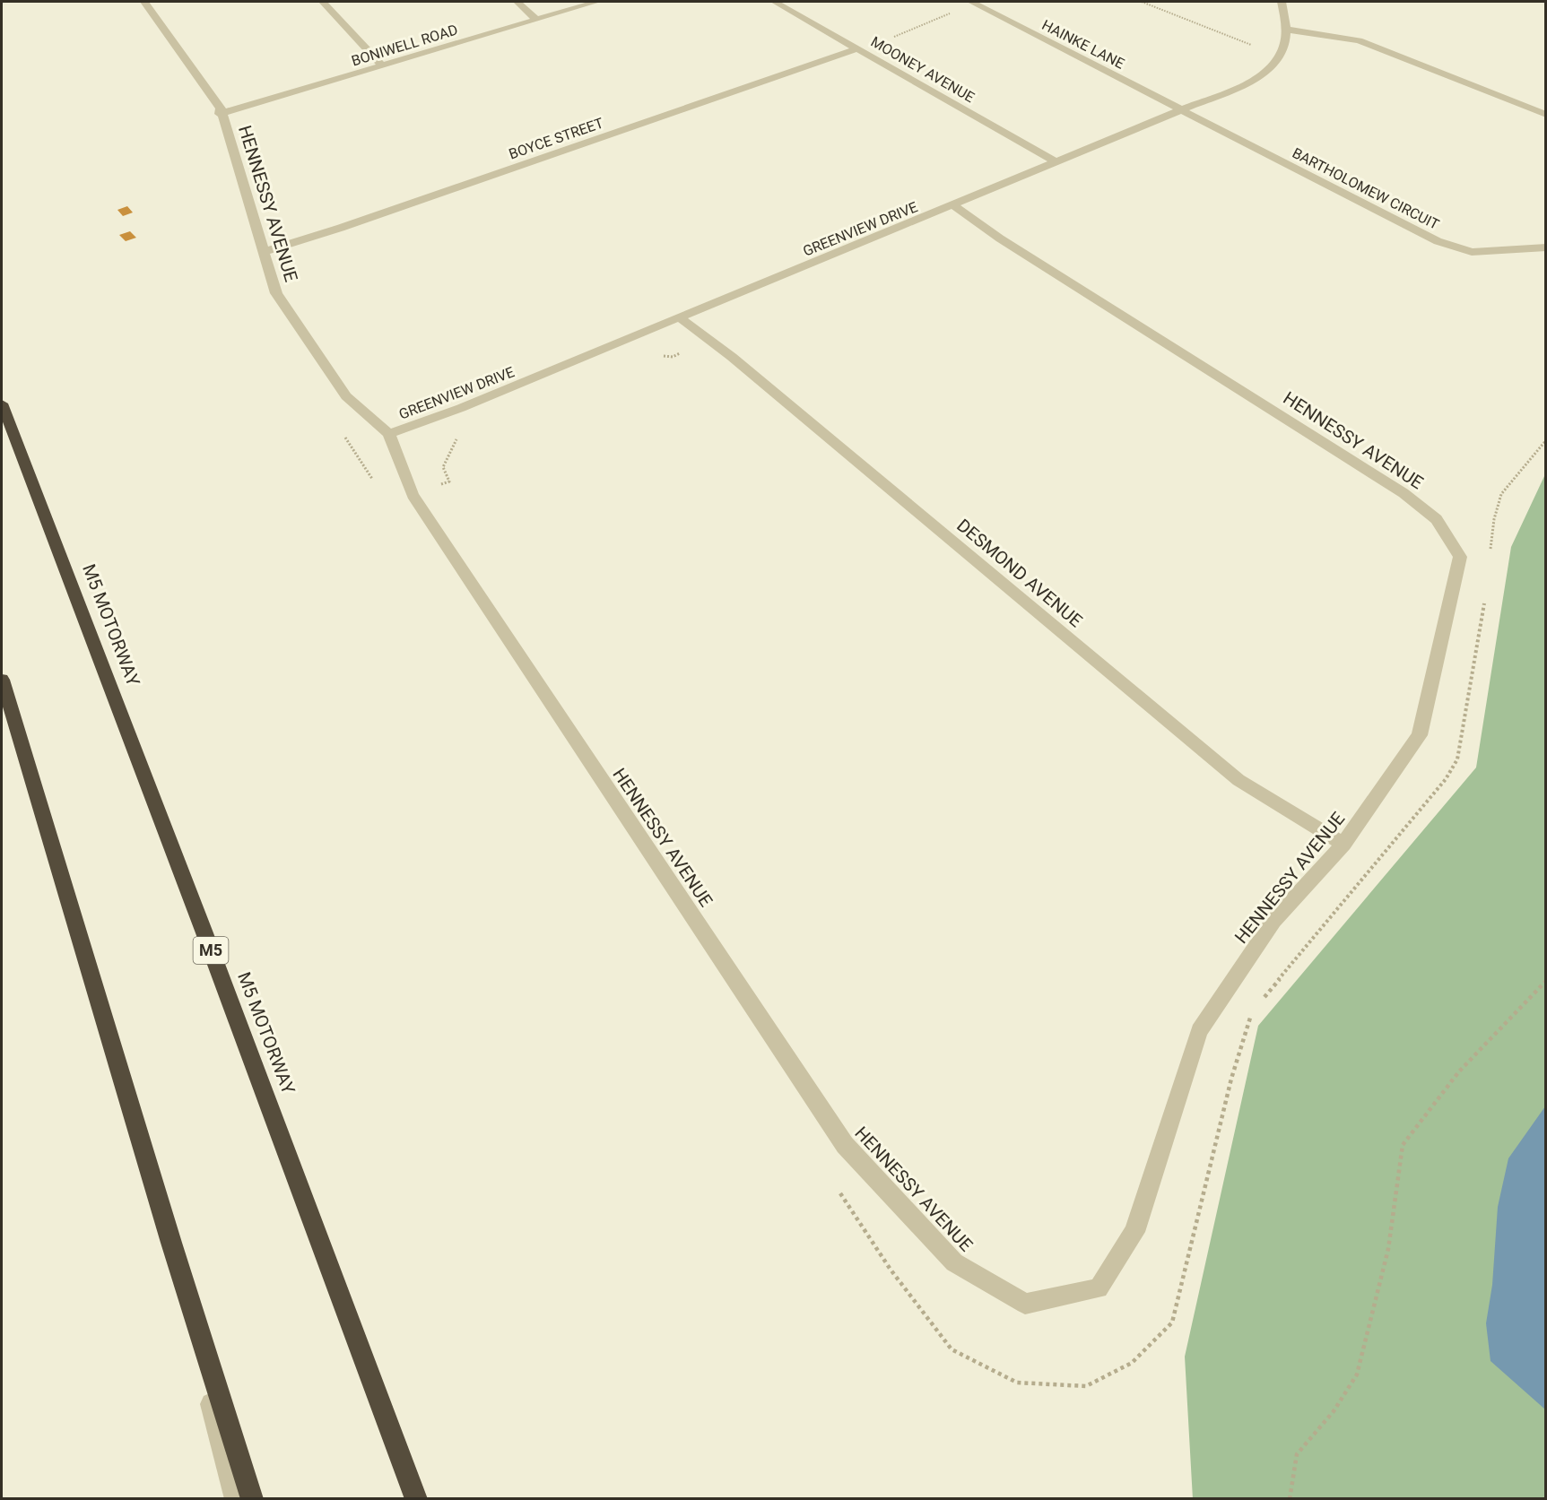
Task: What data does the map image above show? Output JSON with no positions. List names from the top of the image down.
{
  "streets": {
    "highway": ["M5 MOTORWAY", "M5"],
    "street": [
      "HAINKE LANE",
      "BONIWELL ROAD",
      "MOONEY AVENUE",
      "BOYCE STREET",
      "BARTHOLOMEW CIRCUIT",
      "HENNESSY AVENUE",
      "GREENVIEW DRIVE",
      "DESMOND AVENUE"
    ]
  },
  "crossings": [
    ["HAINKE LANE", "BARTHOLOMEW CIRCUIT"],
    ["HAINKE LANE", "GREENVIEW DRIVE"],
    ["BONIWELL ROAD", "HENNESSY AVENUE"],
    ["MOONEY AVENUE", "BOYCE STREET"],
    ["MOONEY AVENUE", "GREENVIEW DRIVE"],
    ["BOYCE STREET", "HENNESSY AVENUE"],
    ["BARTHOLOMEW CIRCUIT", "GREENVIEW DRIVE"],
    ["HENNESSY AVENUE", "GREENVIEW DRIVE"],
    ["HENNESSY AVENUE", "DESMOND AVENUE"],
    ["GREENVIEW DRIVE", "DESMOND AVENUE"]
  ]
}
